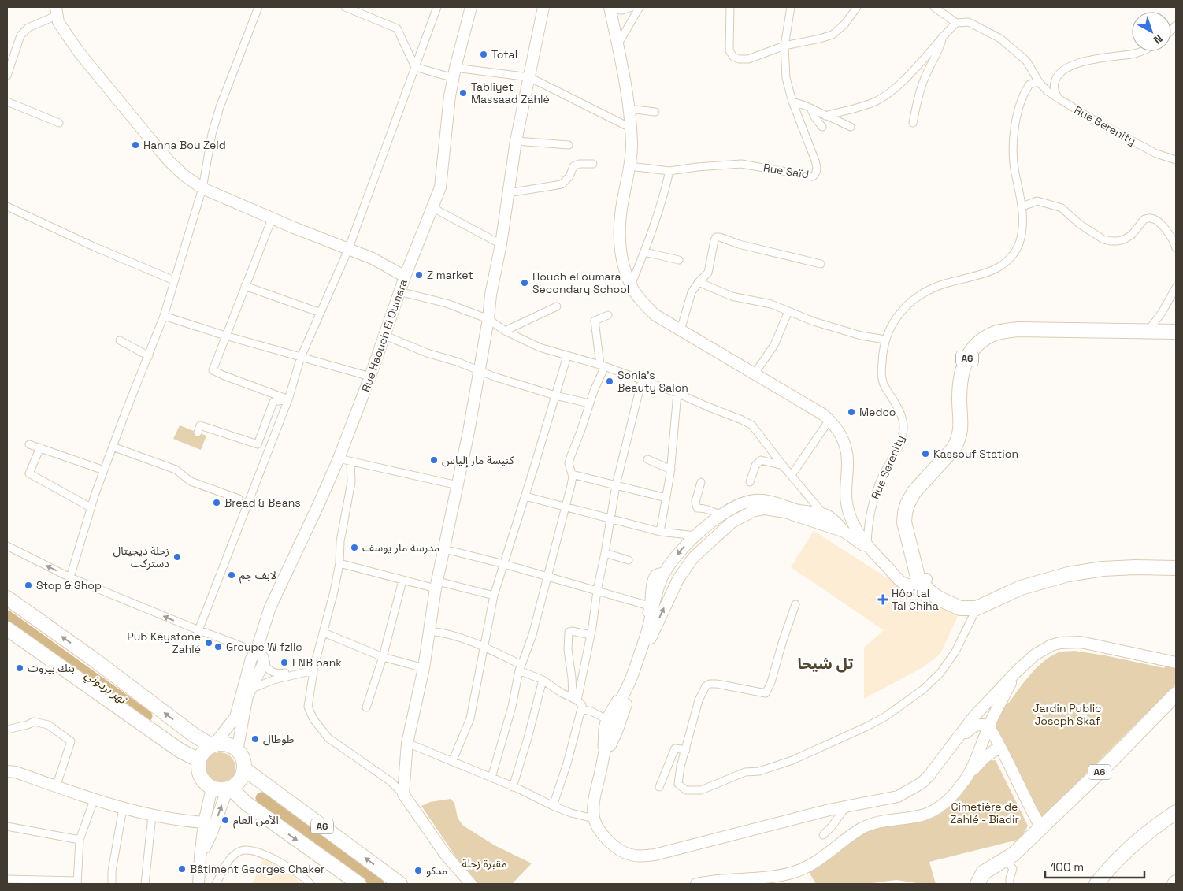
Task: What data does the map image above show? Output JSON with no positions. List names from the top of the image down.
{
  "streets": {
    "highway": ["A6"],
    "street": ["Rue Serenity", "Rue Saïd", "Rue Haouch El Oumara"]
  },
  "crossings": [
    ["Rue Haouch El Oumara", "A6"]
  ],
  "districts": ["تل شيحا"],
  "water": ["نهر بردوني"],
  "parks": ["Jardin Public Joseph Skaf", "Cimetière de Zahlé - Biadir", "مقبرة زحلة"],
  "places": {
    "other": [
      "Total",
      "Tabliyet Massaad Zahlé",
      "Hanna Bou Zeid",
      "Z market",
      "Houch el oumara Secondary School",
      "Sonia's Beauty Salon",
      "Medco",
      "Kassouf Station",
      "كنيسة مار إلياس",
      "Bread & Beans",
      "مدرسة مار يوسف",
      "زحلة ديجيتال دستركت",
      "لابف جم",
      "Stop & Shop",
      "Pub Keystone Zahlé",
      "Groupe W fzllc",
      "FNB bank",
      "بنك بيروت",
      "طوطال",
      "الأمن العام",
      "Bâtiment Georges Chaker",
      "مدكو"
    ],
    "health": ["Hôpital Tal Chiha"]
  },
  "scale_bar": "100 m",
  "north": "bottom right"
}
